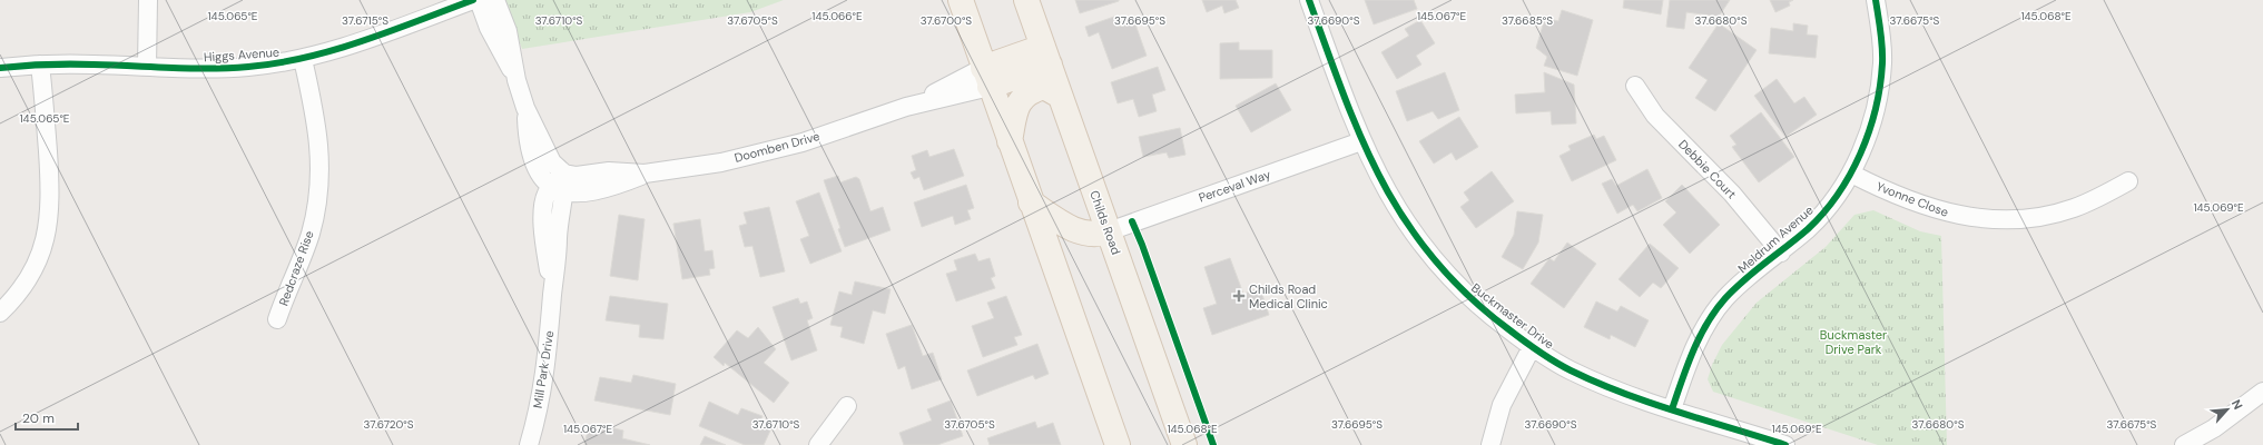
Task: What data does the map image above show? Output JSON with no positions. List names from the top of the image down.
{
  "streets": {
    "main road": ["Childs Road"],
    "street": [
      "Higgs Avenue",
      "Doomben Drive",
      "Debbie Court",
      "Perceval Way",
      "Yvonne Close",
      "Meldrum Avenue",
      "Redcraze Rise",
      "Buckmaster Drive",
      "Mill Park Drive"
    ]
  },
  "crossings": [
    ["Higgs Avenue", "Redcraze Rise"],
    ["Doomben Drive", "Mill Park Drive"],
    ["Debbie Court", "Meldrum Avenue"],
    ["Perceval Way", "Childs Road"],
    ["Perceval Way", "Buckmaster Drive"],
    ["Yvonne Close", "Meldrum Avenue"],
    ["Meldrum Avenue", "Buckmaster Drive"]
  ],
  "parks": ["Buckmaster Drive Park"],
  "places": {
    "health": ["Childs Road Medical Clinic"]
  },
  "scale_bar": "20 m",
  "north": "top right",
  "coordinates": [
    "145.065°E",
    "145.066°E",
    "145.067°E",
    "145.068°E",
    "37.6715°S",
    "37.6710°S",
    "37.6705°S",
    "37.6700°S",
    "37.6695°S",
    "37.6690°S",
    "37.6685°S",
    "37.6680°S",
    "37.6675°S",
    "145.069°E",
    "37.6720°S"
  ]
}
